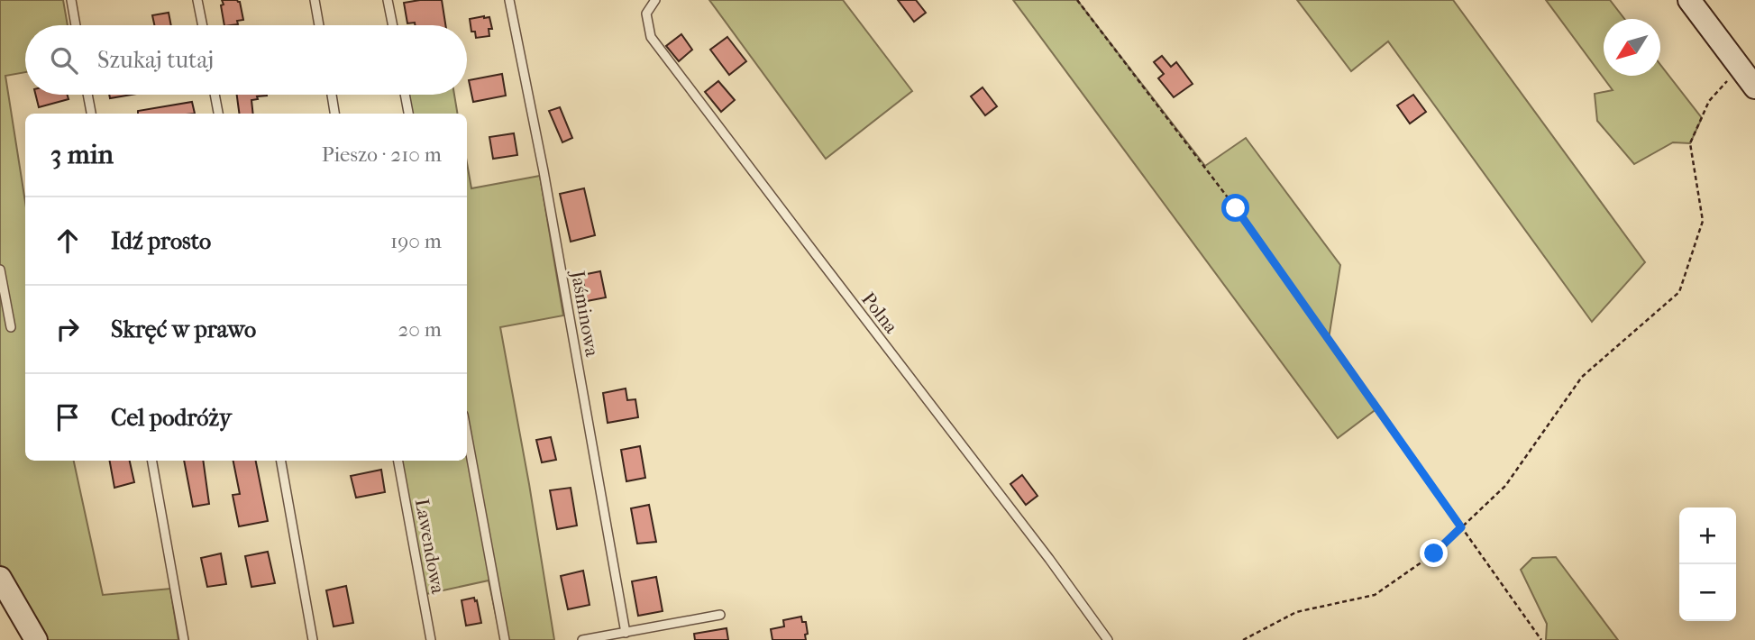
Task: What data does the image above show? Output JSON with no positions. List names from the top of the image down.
{
  "streets": {
    "lane": ["Polna", "Jaśminowa", "Lawendowa"]
  },
  "north": "bottom left",
  "page": {
    "search": "Szukaj tutaj",
    "heading": ["3 min", "Pieszo · 210 m"],
    "list": [
      ["Idź prosto", "190 m"],
      ["Skręć w prawo", "20 m"],
      "Cel podróży"
    ],
    "map_buttons": ["+", "−"]
  }
}
